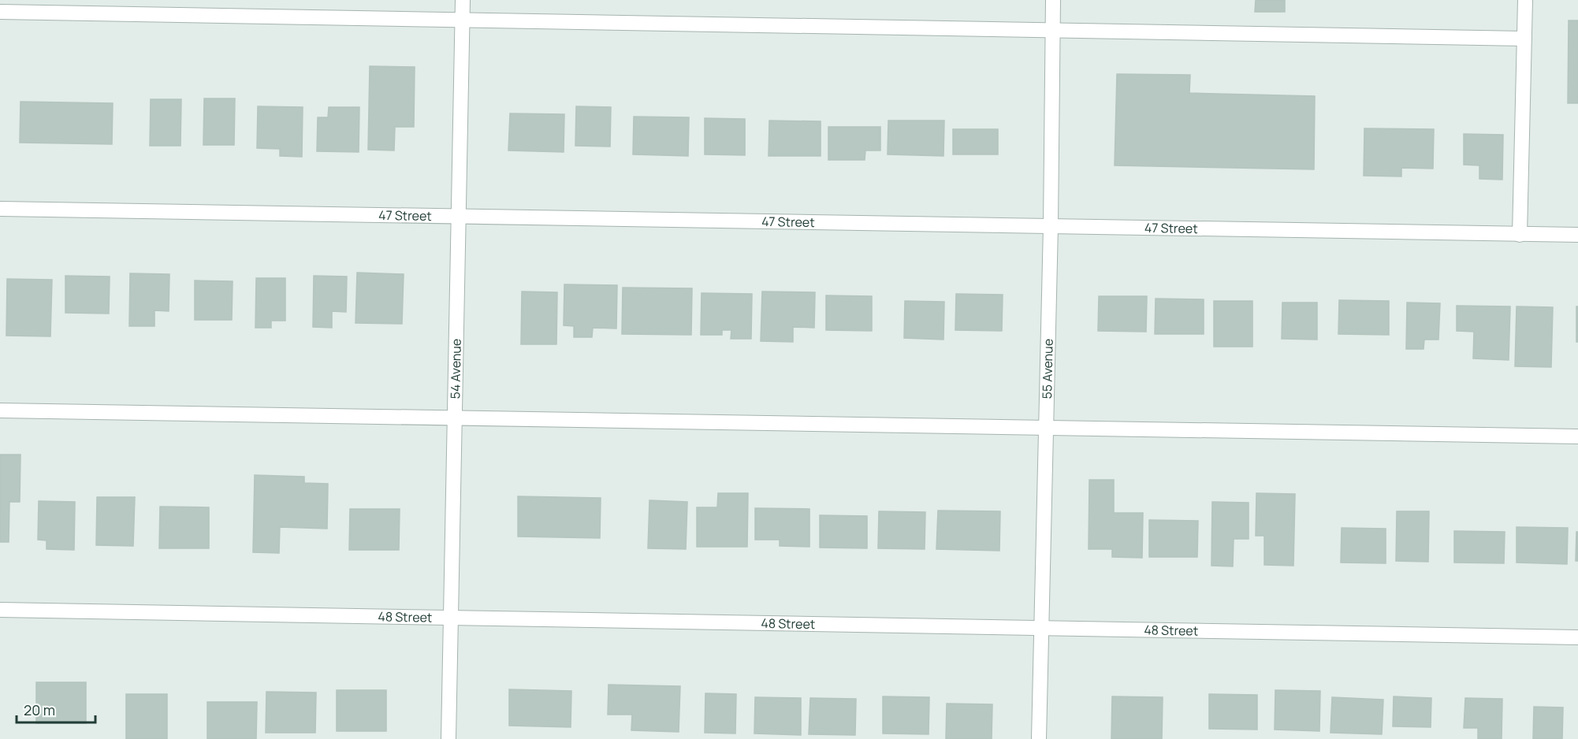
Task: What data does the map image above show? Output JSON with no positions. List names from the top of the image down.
{
  "streets": {
    "street": [
      "47 Street",
      "54 Avenue",
      "55 Avenue",
      "48 Street"
    ]
  },
  "crossings": [
    ["47 Street", "54 Avenue"],
    ["47 Street", "55 Avenue"],
    ["54 Avenue", "48 Street"],
    ["55 Avenue", "48 Street"]
  ],
  "scale_bar": "20 m"
}
